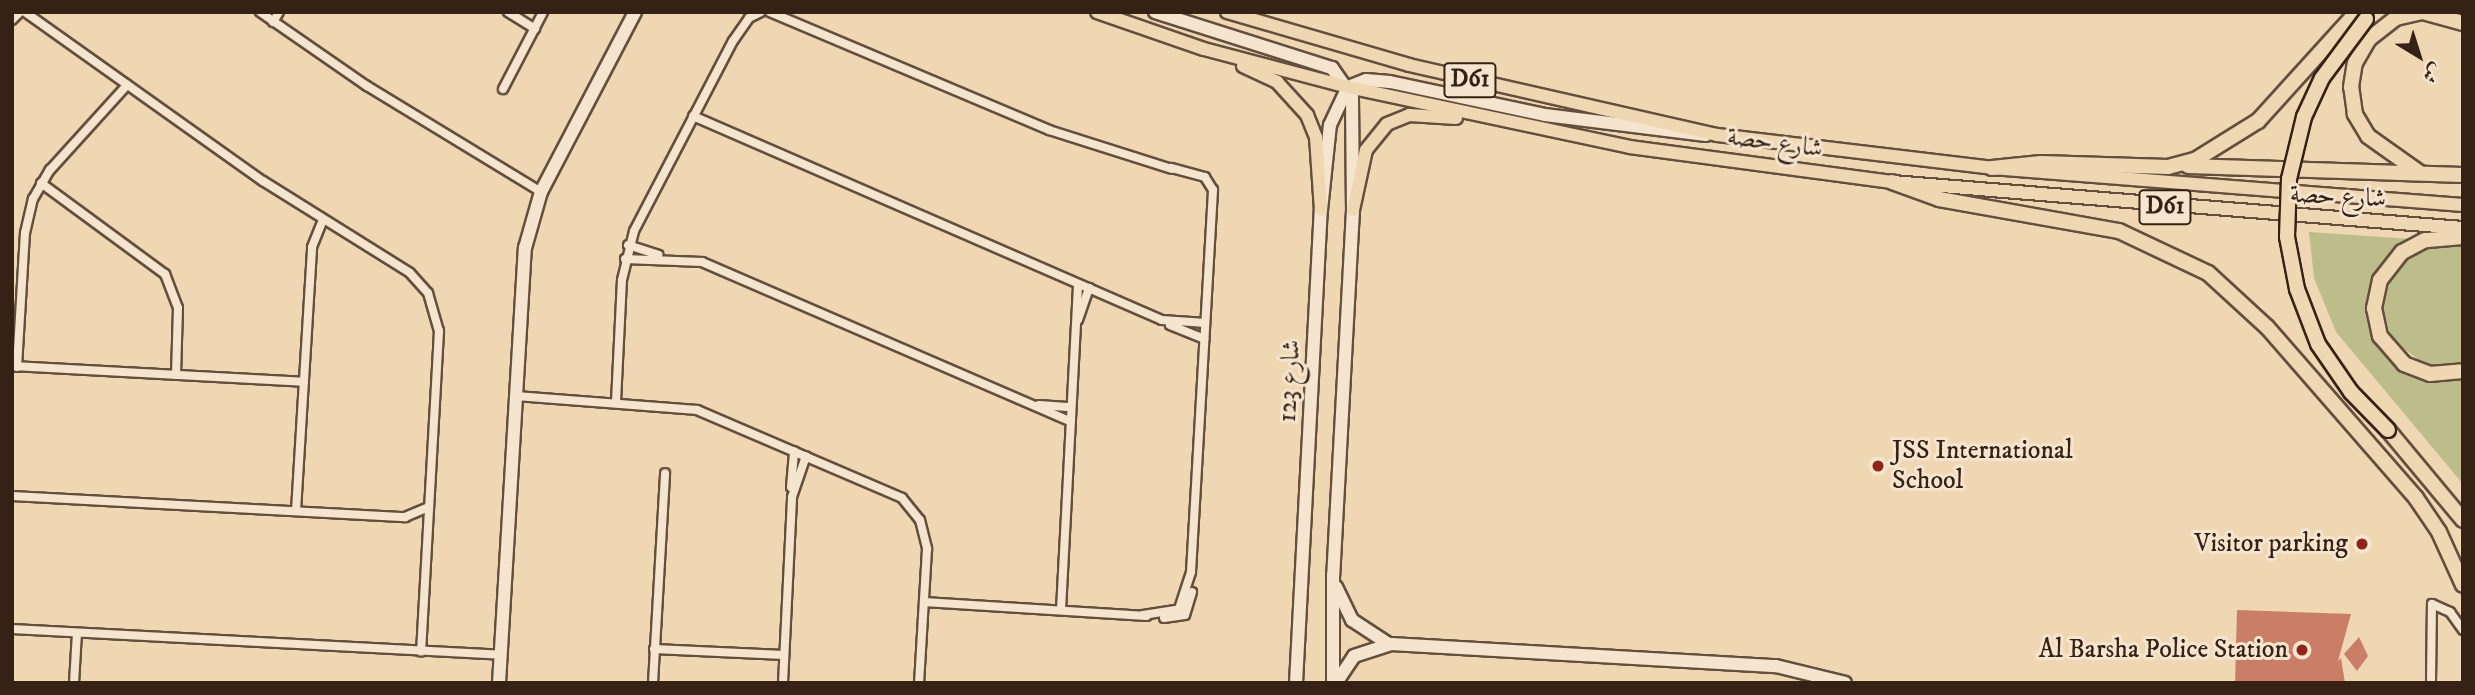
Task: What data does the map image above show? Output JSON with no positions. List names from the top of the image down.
{
  "streets": {
    "main road": ["D61", "شارع حصة", "شارع 123"]
  },
  "crossings": [
    ["شارع حصة", "شارع 123"]
  ],
  "places": ["JSS International School", "Visitor parking", "Al Barsha Police Station"],
  "north": "bottom right"
}
